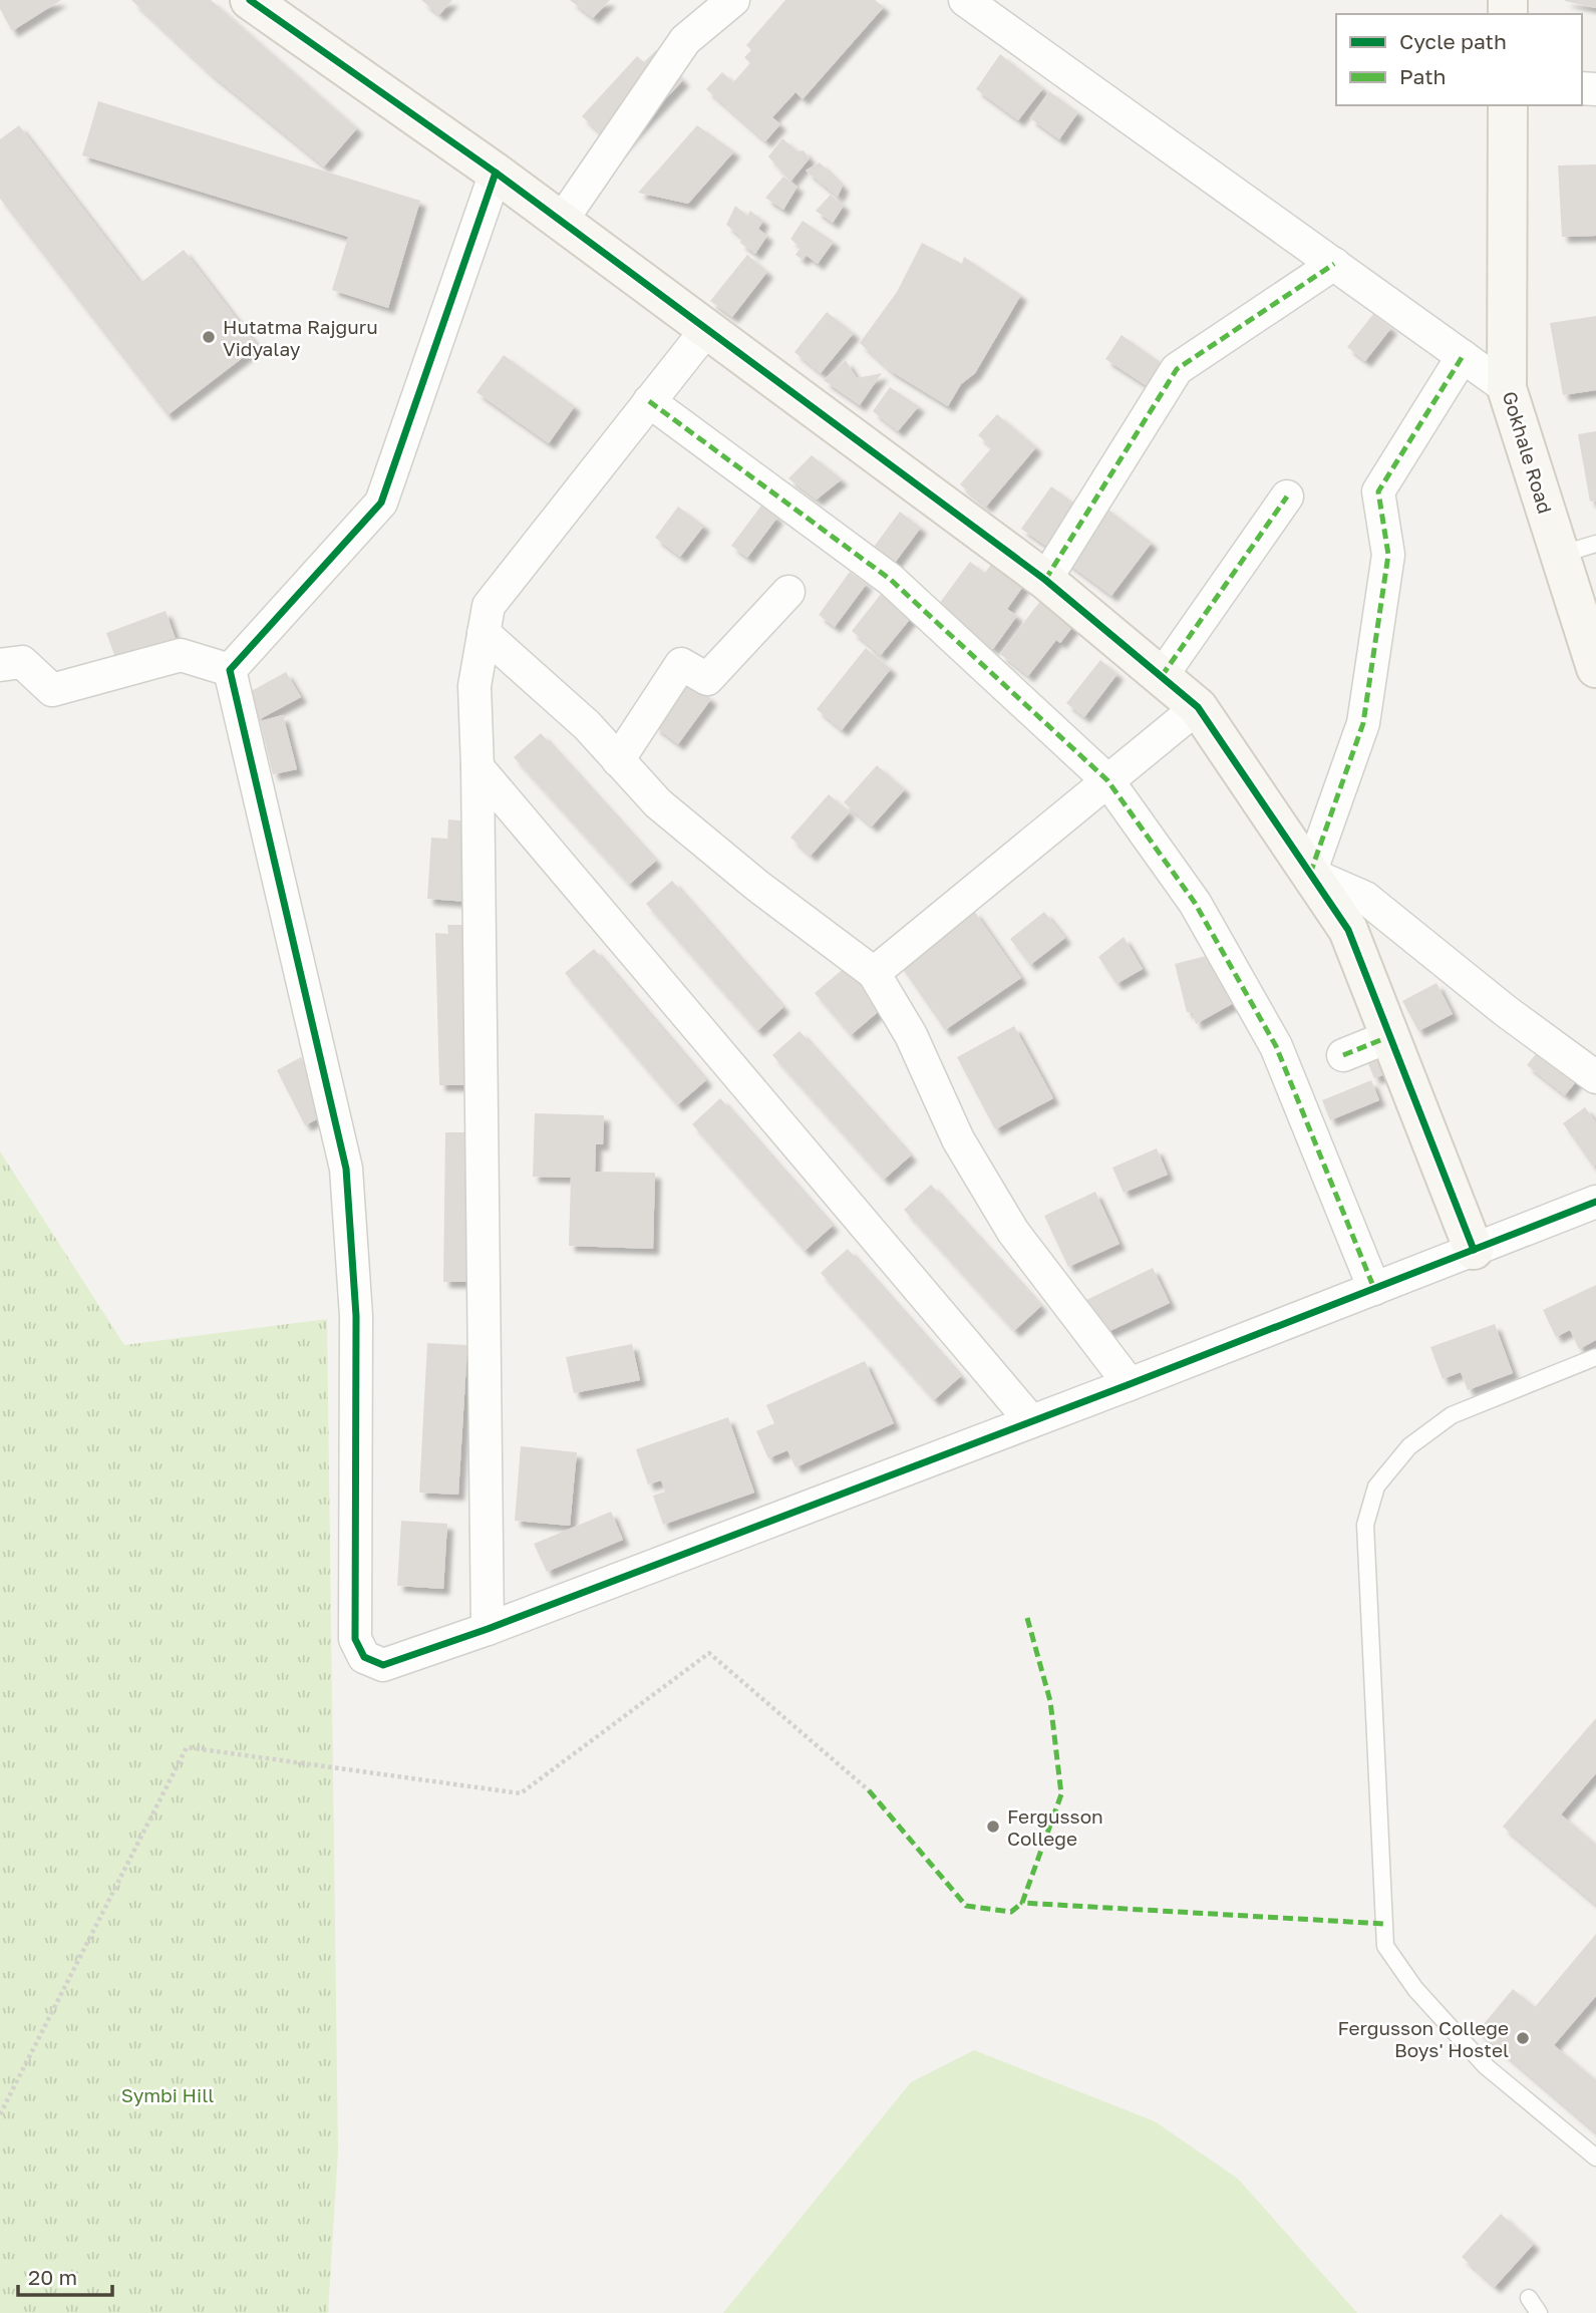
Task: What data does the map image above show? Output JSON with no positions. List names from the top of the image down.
{
  "streets": {
    "street": ["Gokhale Road"]
  },
  "parks": ["Symbi Hill"],
  "places": ["Hutatma Rajguru Vidyalay", "Fergusson College", "Fergusson College Boys' Hostel"],
  "legend": ["Cycle path", "Path"],
  "scale_bar": "20 m"
}
